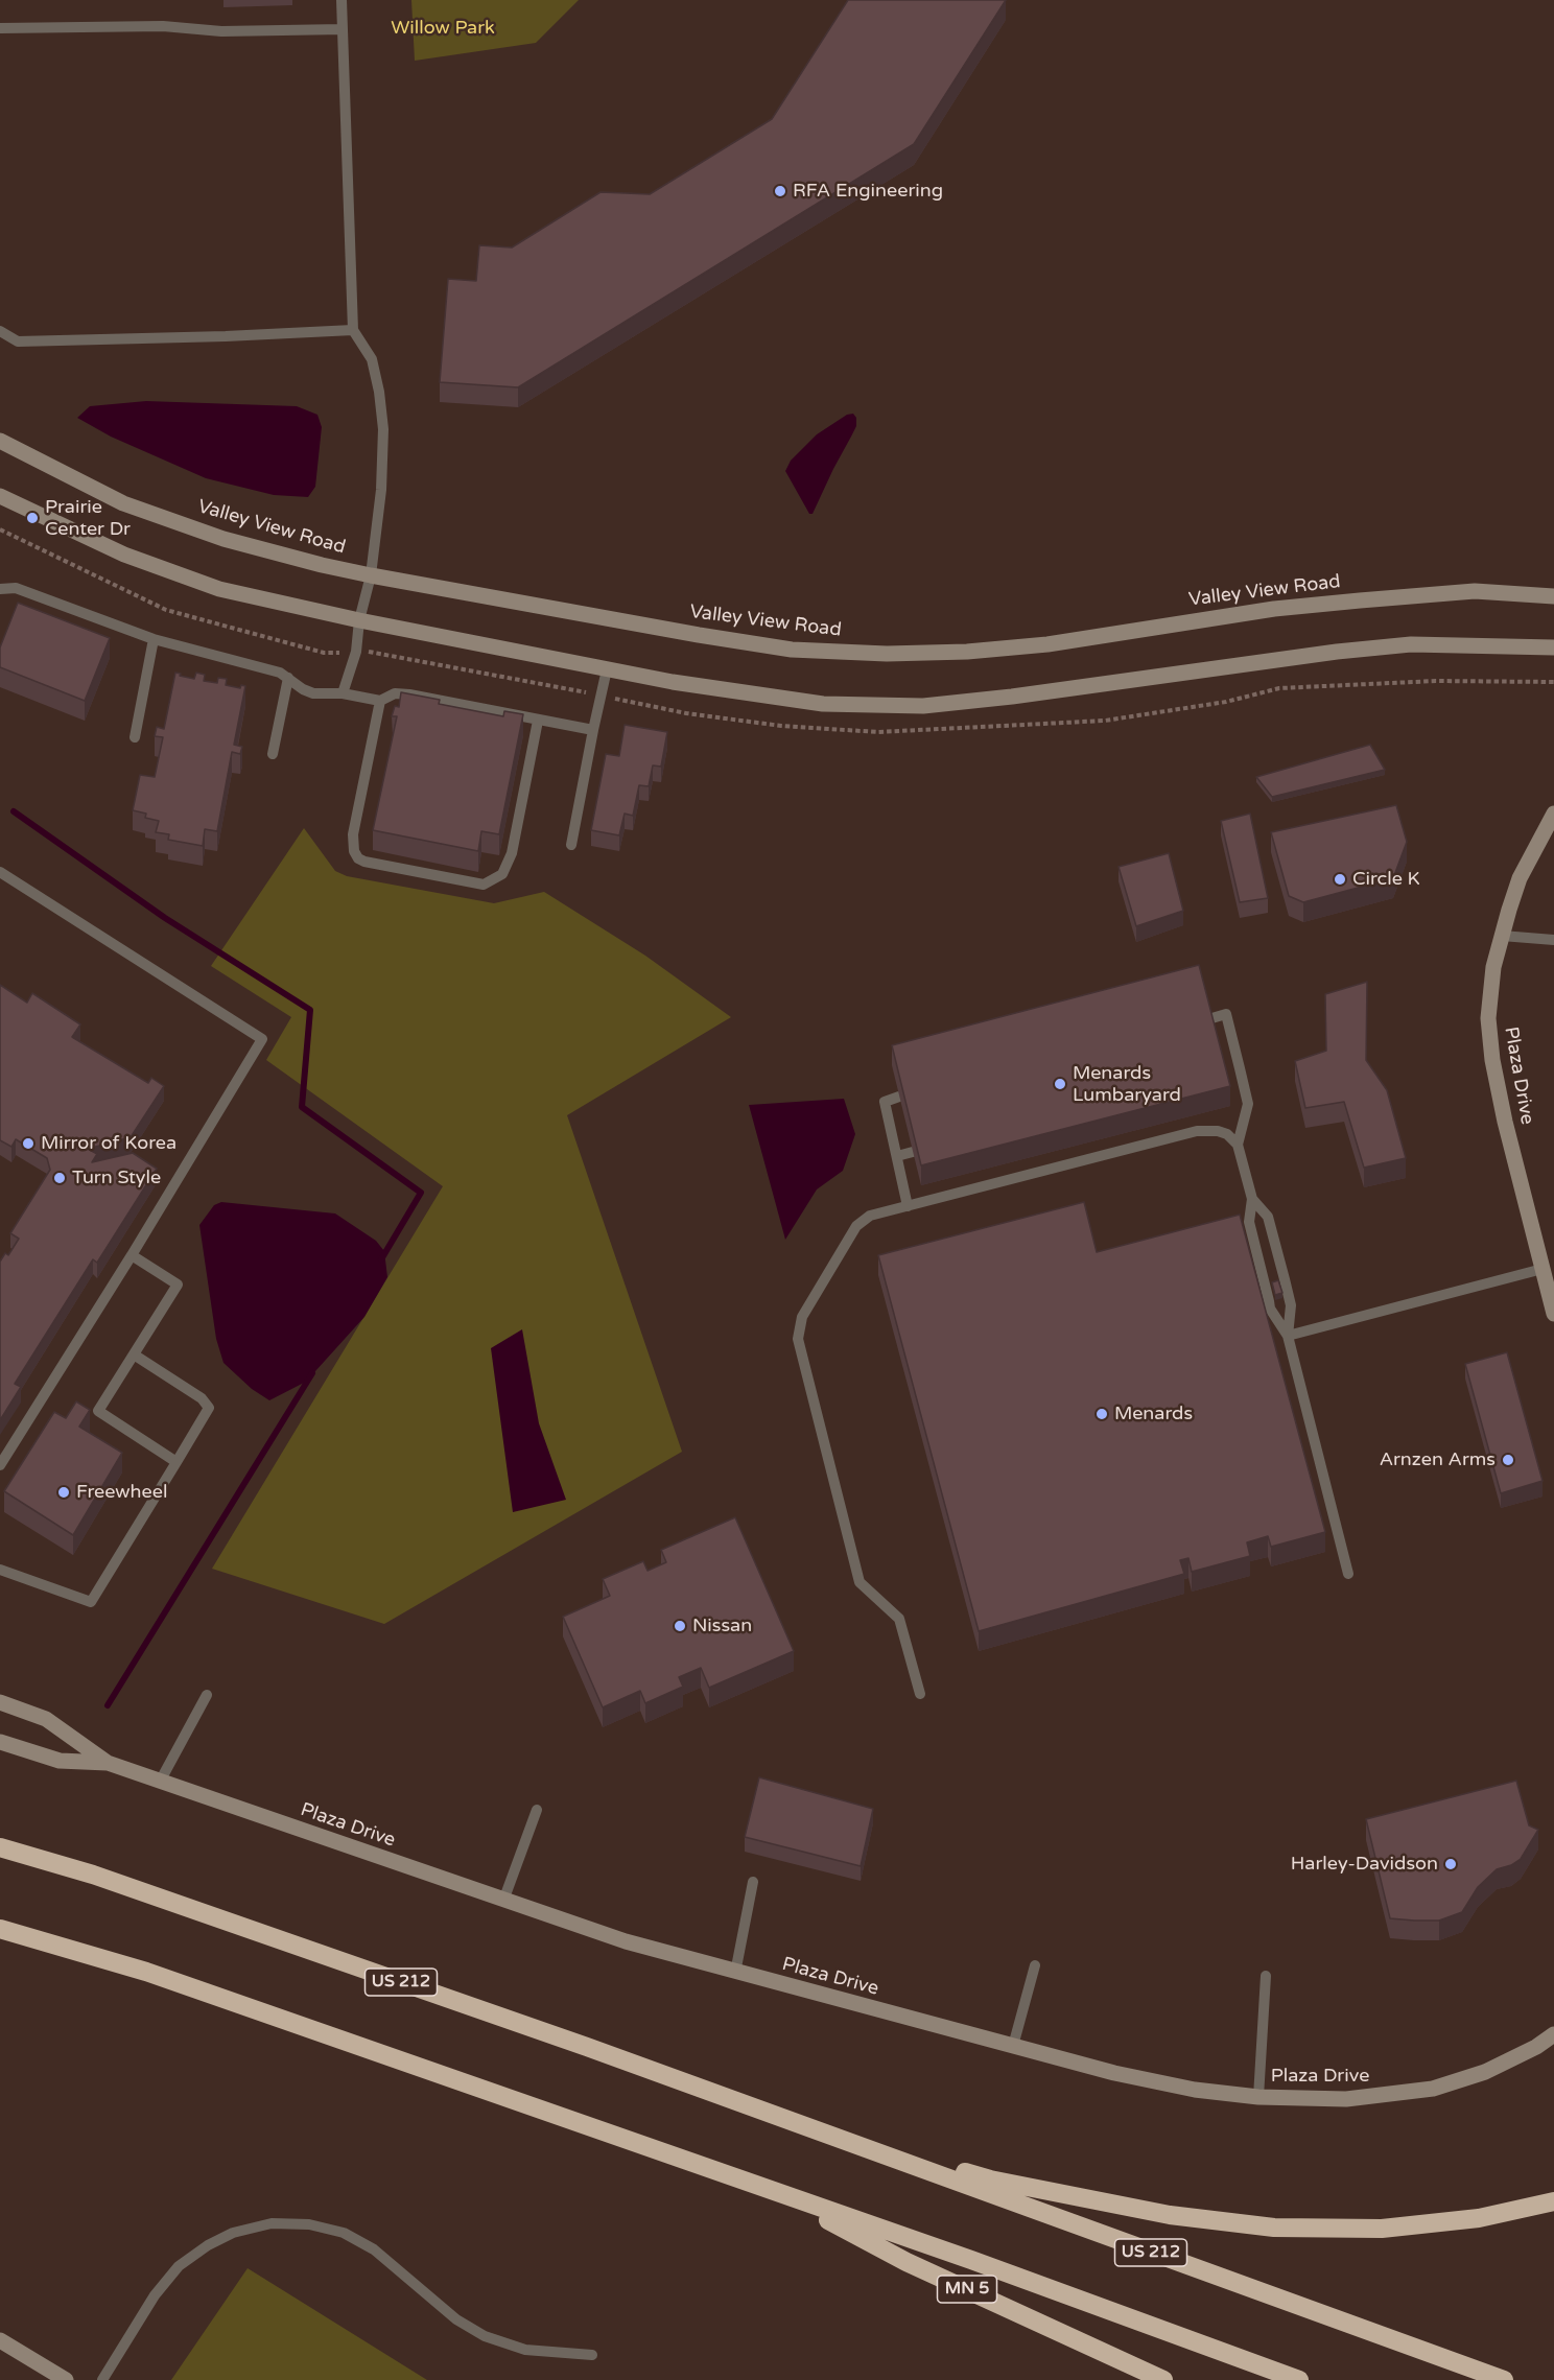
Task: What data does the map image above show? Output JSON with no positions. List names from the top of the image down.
{
  "streets": {
    "highway": ["US 212", "MN 5"],
    "main road": ["Valley View Road", "Plaza Drive"]
  },
  "parks": ["Willow Park"],
  "places": [
    "RFA Engineering",
    "Prairie Center Dr",
    "Circle K",
    "Menards Lumbaryard",
    "Mirror of Korea",
    "Turn Style",
    "Menards",
    "Arnzen Arms",
    "Freewheel",
    "Nissan",
    "Harley-Davidson"
  ]
}
